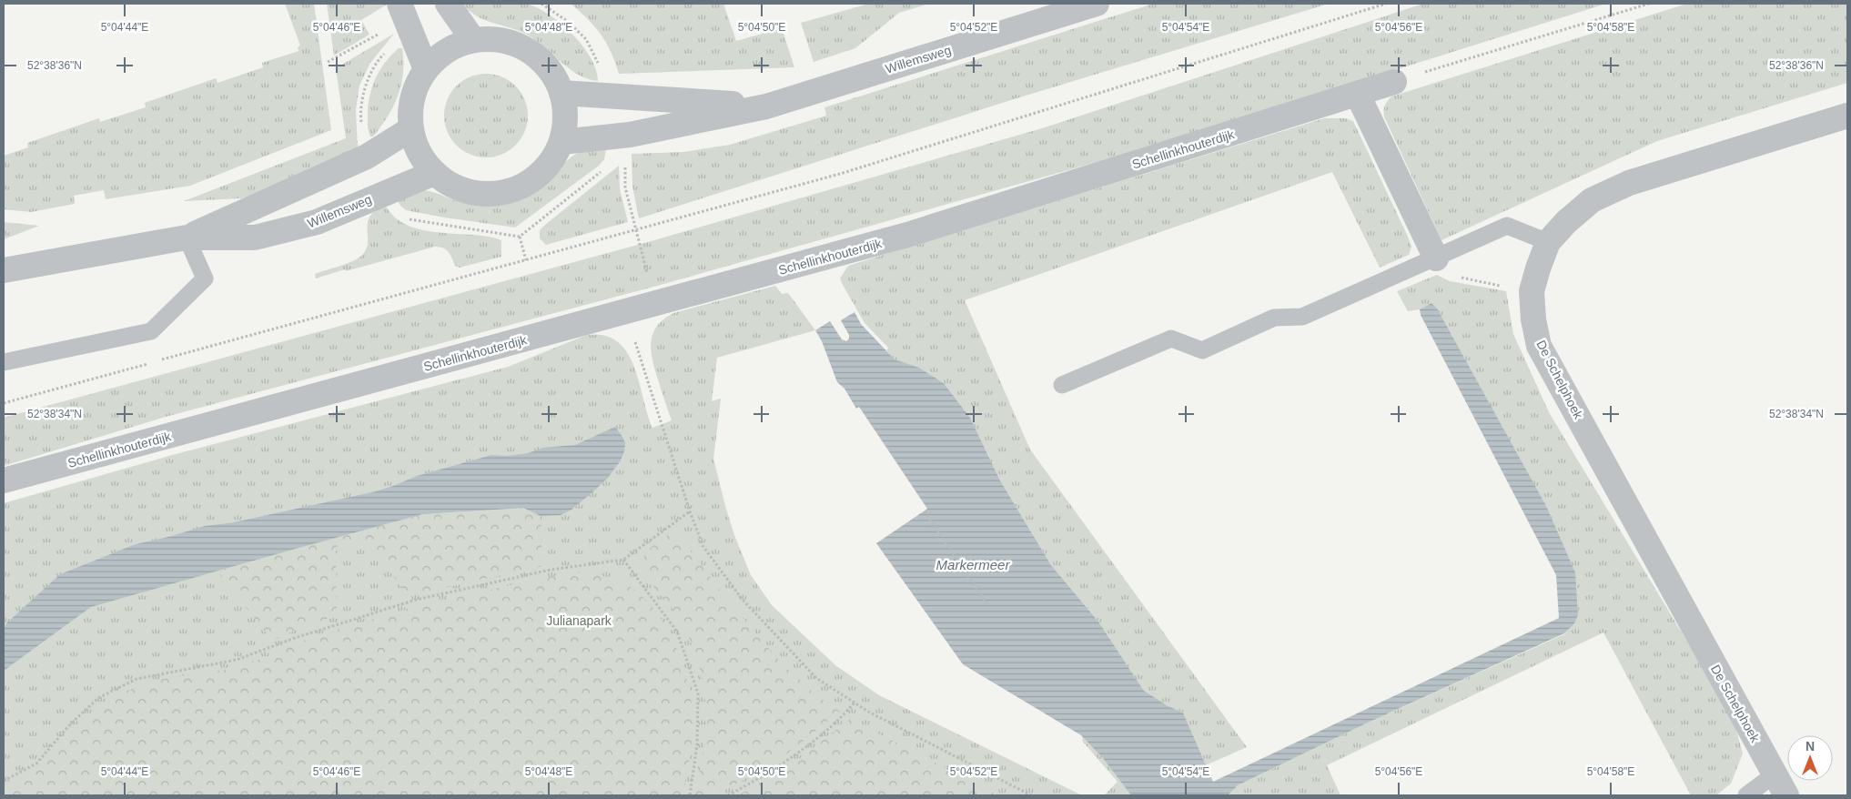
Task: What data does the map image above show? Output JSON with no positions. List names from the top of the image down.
{
  "streets": {
    "street": ["Willemsweg", "Schellinkhouterdijk", "De Schelphoek"]
  },
  "water": ["Markermeer"],
  "parks": ["Julianapark"],
  "north": "top",
  "coordinates": [
    "5°04'44\"E",
    "5°04'46\"E",
    "5°04'48\"E",
    "5°04'50\"E",
    "5°04'52\"E",
    "5°04'54\"E",
    "5°04'56\"E",
    "5°04'58\"E",
    "52°38'36\"N",
    "52°38'34\"N"
  ]
}
